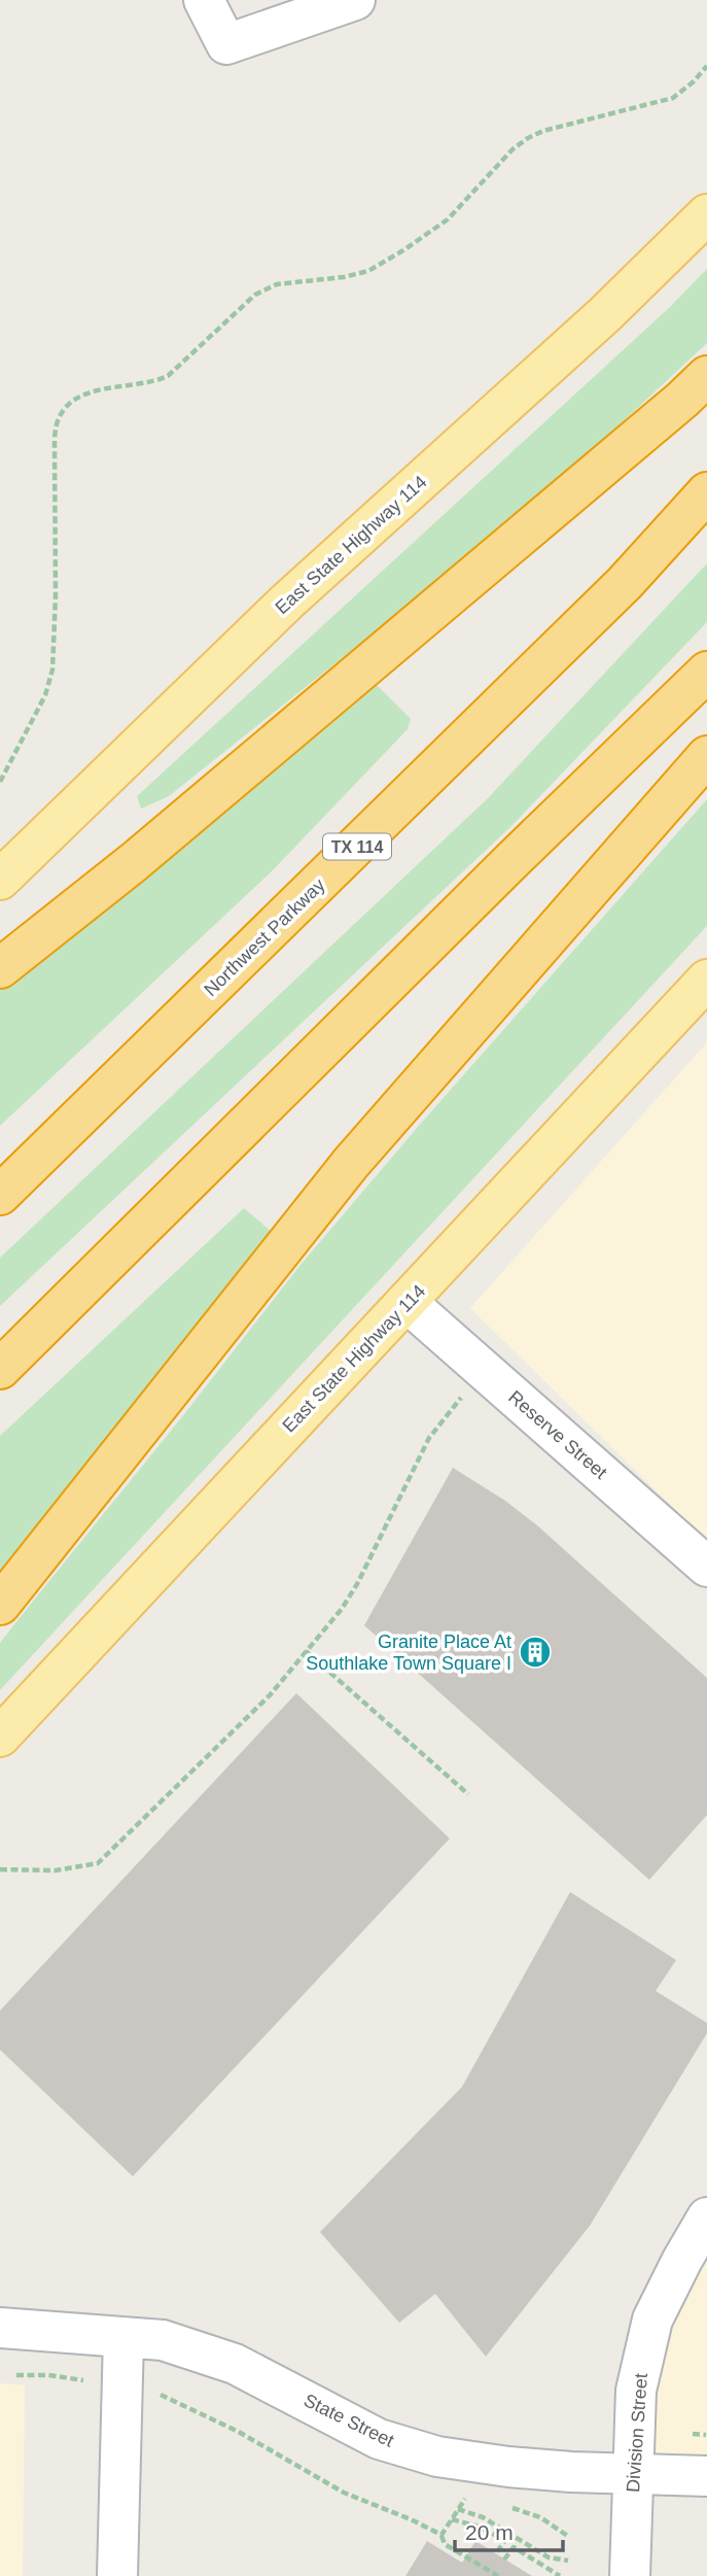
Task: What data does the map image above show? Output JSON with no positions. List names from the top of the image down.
{
  "streets": {
    "highway": ["TX 114", "Northwest Parkway"],
    "main road": ["East State Highway 114"],
    "street": ["Reserve Street", "State Street", "Division Street"]
  },
  "crossings": [
    ["East State Highway 114", "Reserve Street"],
    ["State Street", "Division Street"]
  ],
  "places": {
    "building": ["Granite Place At Southlake Town Square I"]
  },
  "scale_bar": "20 m"
}
